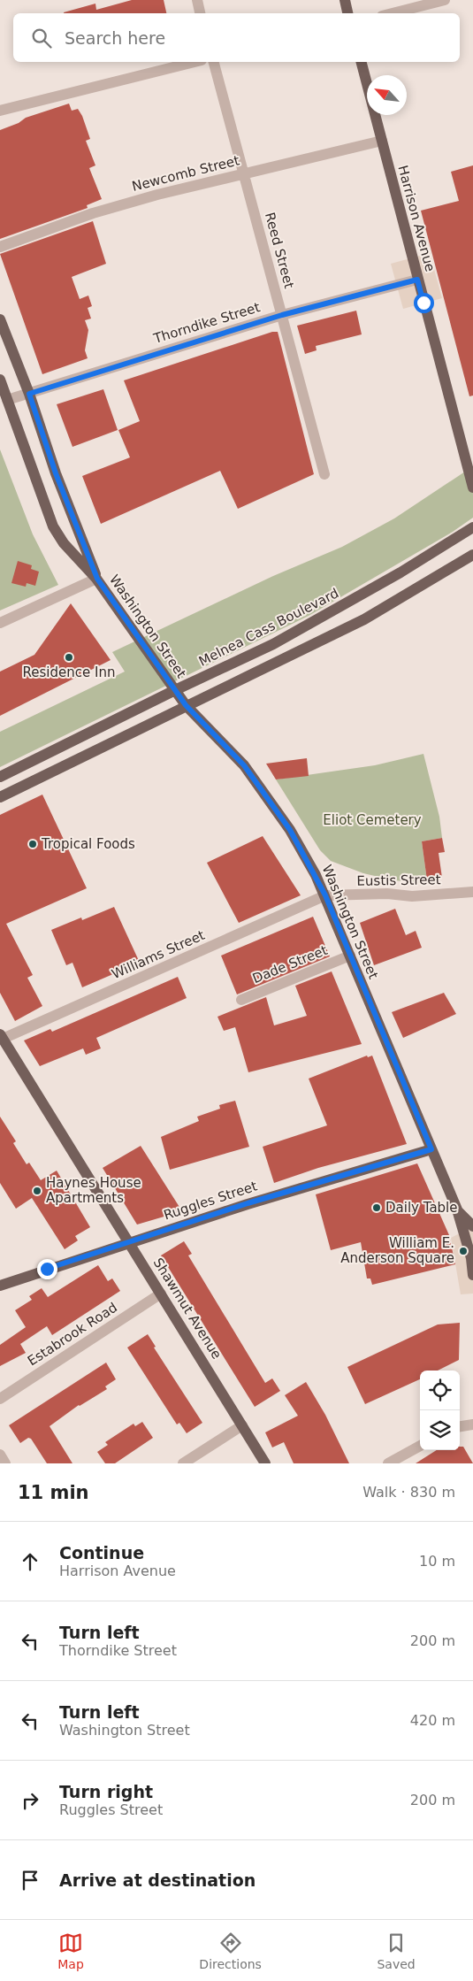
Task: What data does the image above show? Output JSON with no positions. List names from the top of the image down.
{
  "streets": {
    "main road": [
      "Harrison Avenue",
      "Washington Street",
      "Melnea Cass Boulevard",
      "Ruggles Street",
      "Shawmut Avenue"
    ],
    "street": [
      "Newcomb Street",
      "Reed Street",
      "Thorndike Street",
      "Eustis Street",
      "Williams Street",
      "Dade Street",
      "Estabrook Road"
    ]
  },
  "crossings": [
    ["Newcomb Street", "Harrison Avenue"],
    ["Newcomb Street", "Reed Street"],
    ["Harrison Avenue", "Thorndike Street"],
    ["Reed Street", "Thorndike Street"],
    ["Thorndike Street", "Washington Street"],
    ["Washington Street", "Melnea Cass Boulevard"],
    ["Washington Street", "Eustis Street"],
    ["Washington Street", "Williams Street"],
    ["Washington Street", "Dade Street"],
    ["Washington Street", "Ruggles Street"],
    ["Eustis Street", "Williams Street"],
    ["Williams Street", "Shawmut Avenue"],
    ["Ruggles Street", "Shawmut Avenue"],
    ["Shawmut Avenue", "Estabrook Road"]
  ],
  "parks": ["Eliot Cemetery"],
  "places": [
    "Residence Inn",
    "Tropical Foods",
    "Haynes House Apartments",
    "Daily Table",
    "William E. Anderson Square"
  ],
  "north": "top left",
  "page": {
    "search": "Search here",
    "heading": ["11 min", "Walk · 830 m"],
    "list": [
      ["Continue", "Harrison Avenue", "10 m"],
      ["Turn left", "Thorndike Street", "200 m"],
      ["Turn left", "Washington Street", "420 m"],
      ["Turn right", "Ruggles Street", "200 m"],
      "Arrive at destination"
    ],
    "nav": ["Map", "Directions", "Saved"]
  }
}
